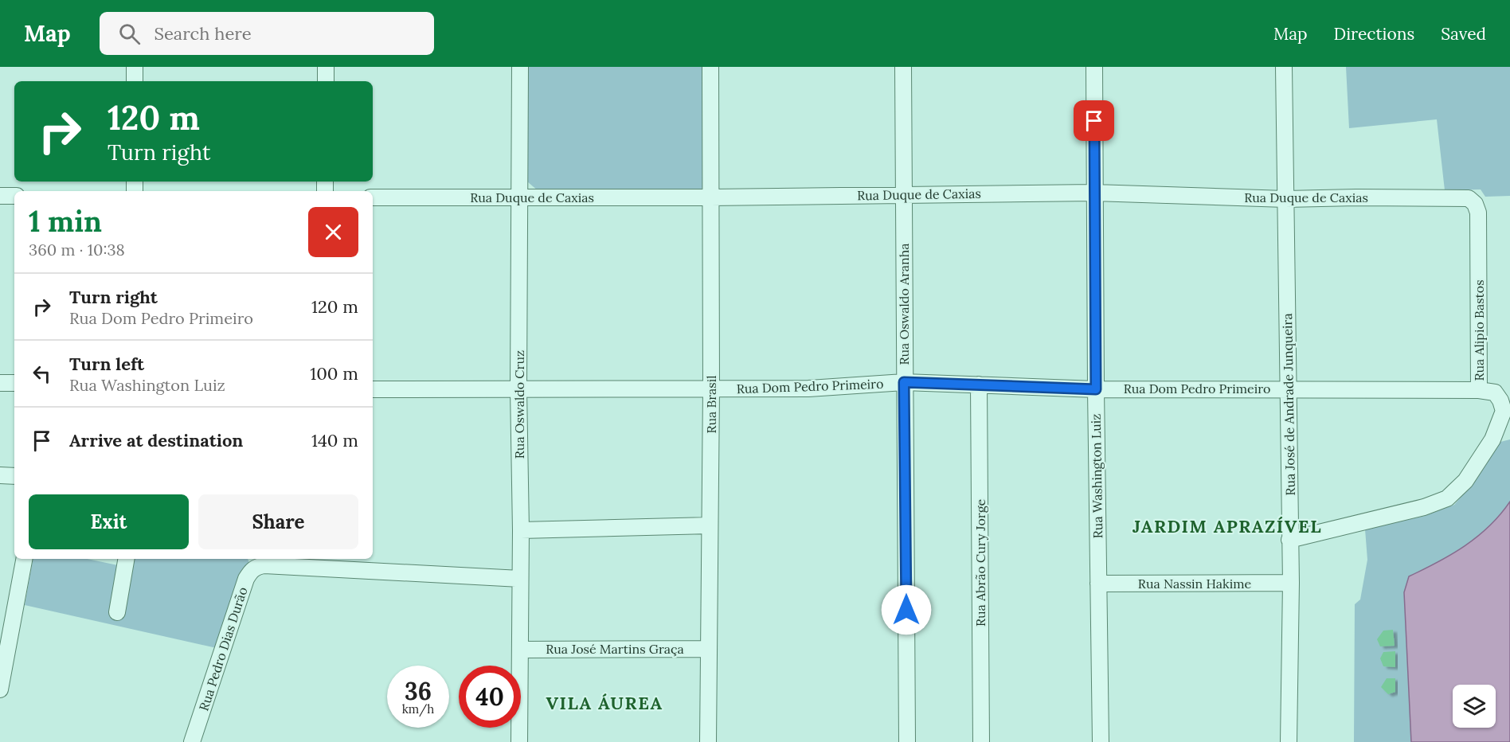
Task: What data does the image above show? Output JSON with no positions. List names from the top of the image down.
{
  "streets": {
    "street": [
      "Rua Duque de Caxias",
      "Rua Oswaldo Aranha",
      "Rua Alipio Bastos",
      "Rua Dom Pedro Primeiro",
      "Rua Oswaldo Cruz",
      "Rua Brasil",
      "Rua José de Andrade Junqueira",
      "Rua Washington Luiz",
      "Rua Abrão Cury Jorge",
      "Rua Nassin Hakime",
      "Rua Pedro Dias Durão",
      "Rua José Martins Graça"
    ]
  },
  "crossings": [
    ["Rua Duque de Caxias", "Rua Oswaldo Aranha"],
    ["Rua Duque de Caxias", "Rua Alipio Bastos"],
    ["Rua Duque de Caxias", "Rua Oswaldo Cruz"],
    ["Rua Duque de Caxias", "Rua Brasil"],
    ["Rua Duque de Caxias", "Rua José de Andrade Junqueira"],
    ["Rua Duque de Caxias", "Rua Washington Luiz"],
    ["Rua Oswaldo Aranha", "Rua Dom Pedro Primeiro"],
    ["Rua Alipio Bastos", "Rua Dom Pedro Primeiro"],
    ["Rua Alipio Bastos", "Rua José de Andrade Junqueira"],
    ["Rua Dom Pedro Primeiro", "Rua Oswaldo Cruz"],
    ["Rua Dom Pedro Primeiro", "Rua Brasil"],
    ["Rua Dom Pedro Primeiro", "Rua José de Andrade Junqueira"],
    ["Rua Dom Pedro Primeiro", "Rua Washington Luiz"],
    ["Rua Dom Pedro Primeiro", "Rua Abrão Cury Jorge"],
    ["Rua Oswaldo Cruz", "Rua Pedro Dias Durão"],
    ["Rua Oswaldo Cruz", "Rua José Martins Graça"],
    ["Rua Brasil", "Rua José Martins Graça"],
    ["Rua José de Andrade Junqueira", "Rua Nassin Hakime"],
    ["Rua Washington Luiz", "Rua Nassin Hakime"]
  ],
  "districts": ["JARDIM APRAZÍVEL", "VILA ÁUREA"],
  "page": {
    "header": "Map",
    "search": "Search here",
    "nav": ["Map", "Directions", "Saved"],
    "turn": ["120 m", "Turn right"],
    "heading": ["1 min", "360 m · 10:38"],
    "list": [
      {
        "name": "Turn right",
        "note": "Rua Dom Pedro Primeiro",
        "value": "120 m"
      },
      {
        "name": "Turn left",
        "note": "Rua Washington Luiz",
        "value": "100 m"
      },
      {
        "name": "Arrive at destination",
        "value": "140 m"
      }
    ],
    "buttons": ["Exit", "Share"],
    "speed": "36 km/h",
    "limit": "40"
  }
}
